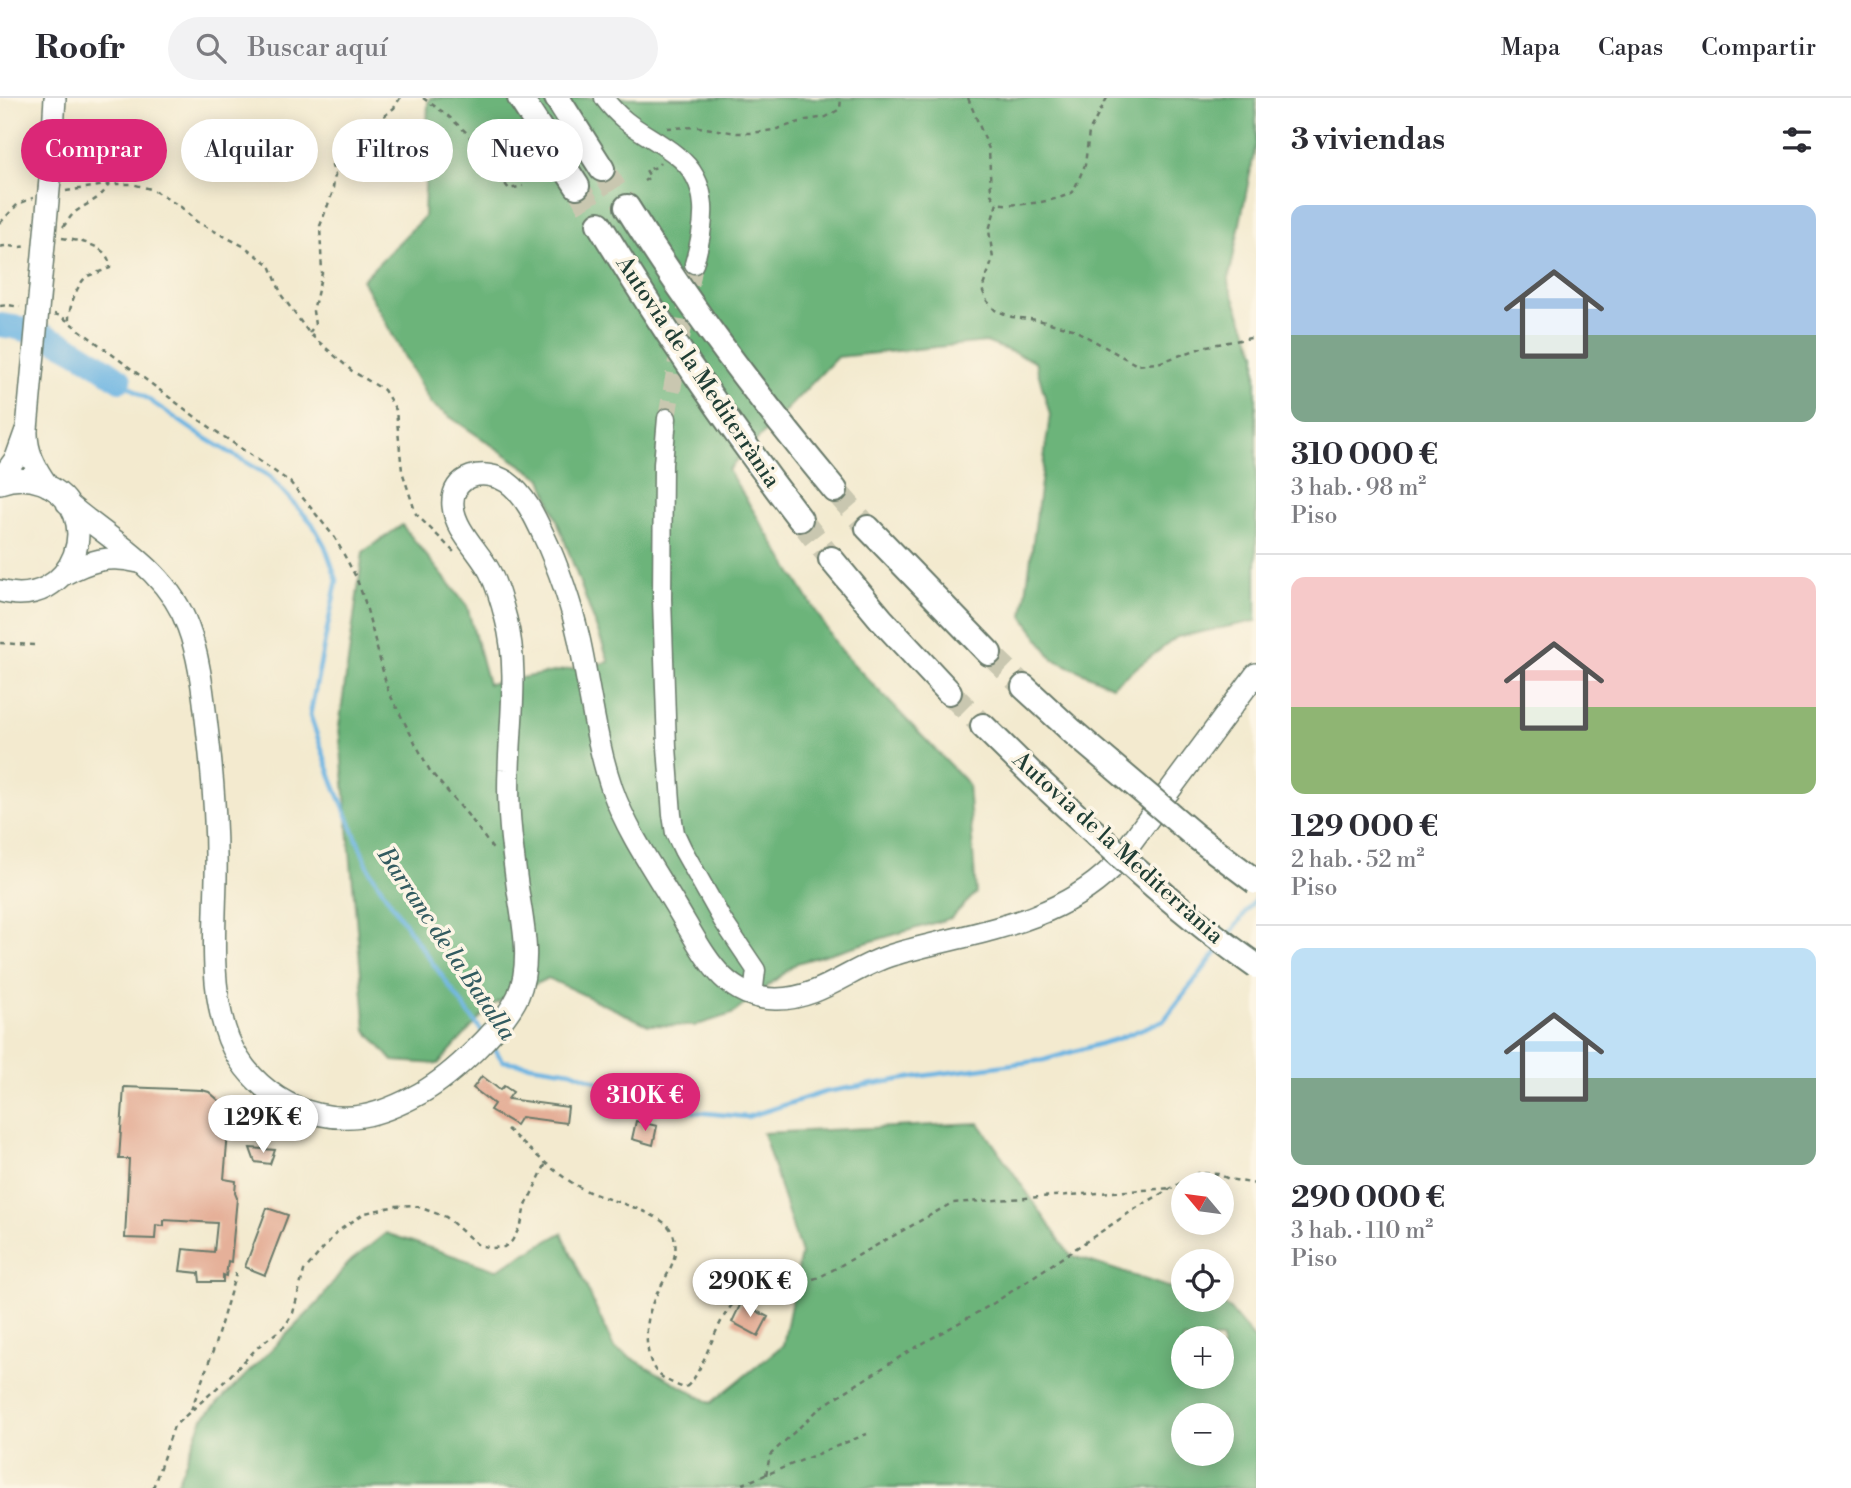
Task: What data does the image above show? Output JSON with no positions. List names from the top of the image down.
{
  "streets": {
    "highway": ["Autovia de la Mediterrània"]
  },
  "water": ["Barranc de la Batalla"],
  "north": "top left",
  "page": {
    "header": "Roofr",
    "search": "Buscar aquí",
    "nav": ["Mapa", "Capas", "Compartir"],
    "heading": "3 viviendas",
    "chip": [
      "Comprar",
      "Alquilar",
      "Filtros",
      "Nuevo"
    ],
    "list": [
      {
        "name": "310 000 €",
        "note": "3 hab. · 98 m² · Piso"
      },
      {
        "name": "129 000 €",
        "note": "2 hab. · 52 m² · Piso"
      },
      {
        "name": "290 000 €",
        "note": "3 hab. · 110 m² · Piso"
      }
    ],
    "price": ["310K €", "129K €", "290K €"],
    "map_buttons": ["+", "−"]
  }
}
